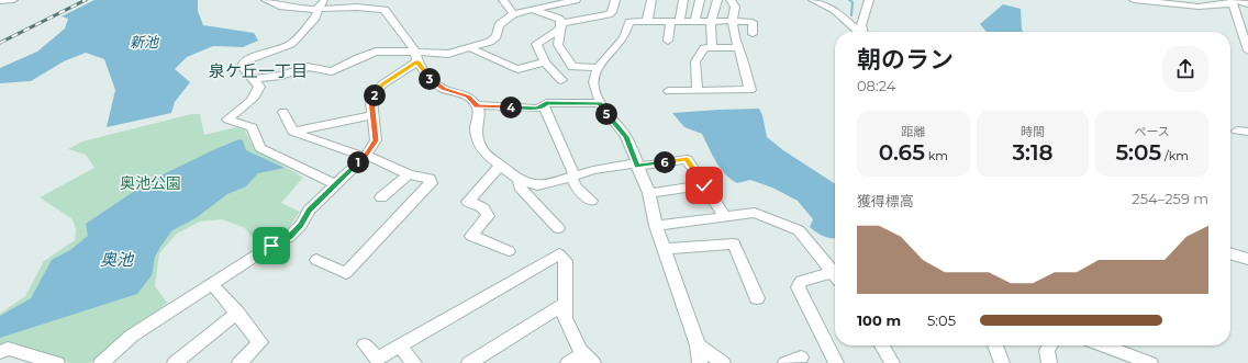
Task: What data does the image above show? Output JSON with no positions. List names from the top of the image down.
{
  "districts": ["泉ケ丘一丁目"],
  "water": ["新池", "奥池"],
  "parks": ["奥池公園"],
  "page": {
    "heading": ["朝のラン", "08:24"],
    "pins": [
      "3",
      "2",
      "4",
      "5",
      "1",
      "6"
    ],
    "stats": [
      ["距離", "0.65 km"],
      ["時間", "3:18"],
      ["ペース", "5:05 /km"]
    ],
    "chart": ["獲得標高", "254–259 m"],
    "list": [
      {
        "name": "100 m",
        "note": "5:05"
      }
    ]
  }
}
